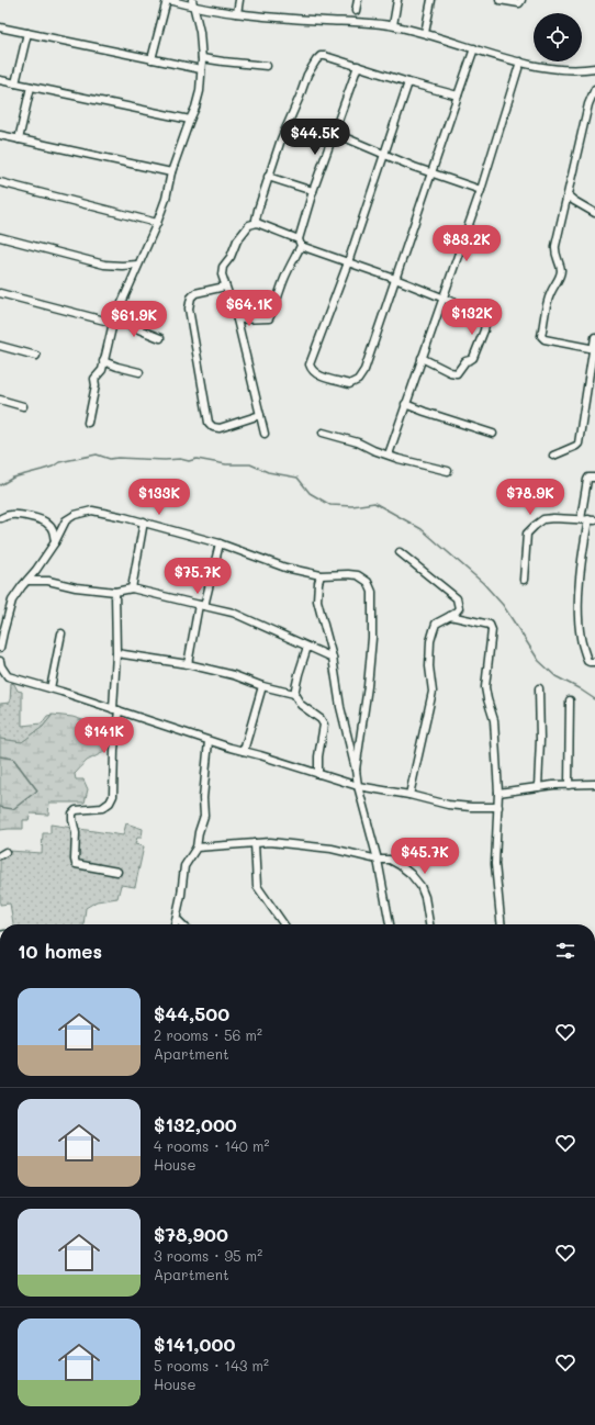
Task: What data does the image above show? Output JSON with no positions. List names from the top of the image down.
{
  "page": {
    "price": [
      "$44.5K",
      "$83.2K",
      "$64.1K",
      "$132K",
      "$61.9K",
      "$133K",
      "$78.9K",
      "$75.7K",
      "$141K",
      "$45.7K"
    ],
    "heading": "10 homes",
    "list": [
      {
        "name": "$44,500",
        "note": "2 rooms · 56 m² · Apartment"
      },
      {
        "name": "$132,000",
        "note": "4 rooms · 140 m² · House"
      },
      {
        "name": "$78,900",
        "note": "3 rooms · 95 m² · Apartment"
      },
      {
        "name": "$141,000",
        "note": "5 rooms · 143 m² · House"
      }
    ]
  }
}
